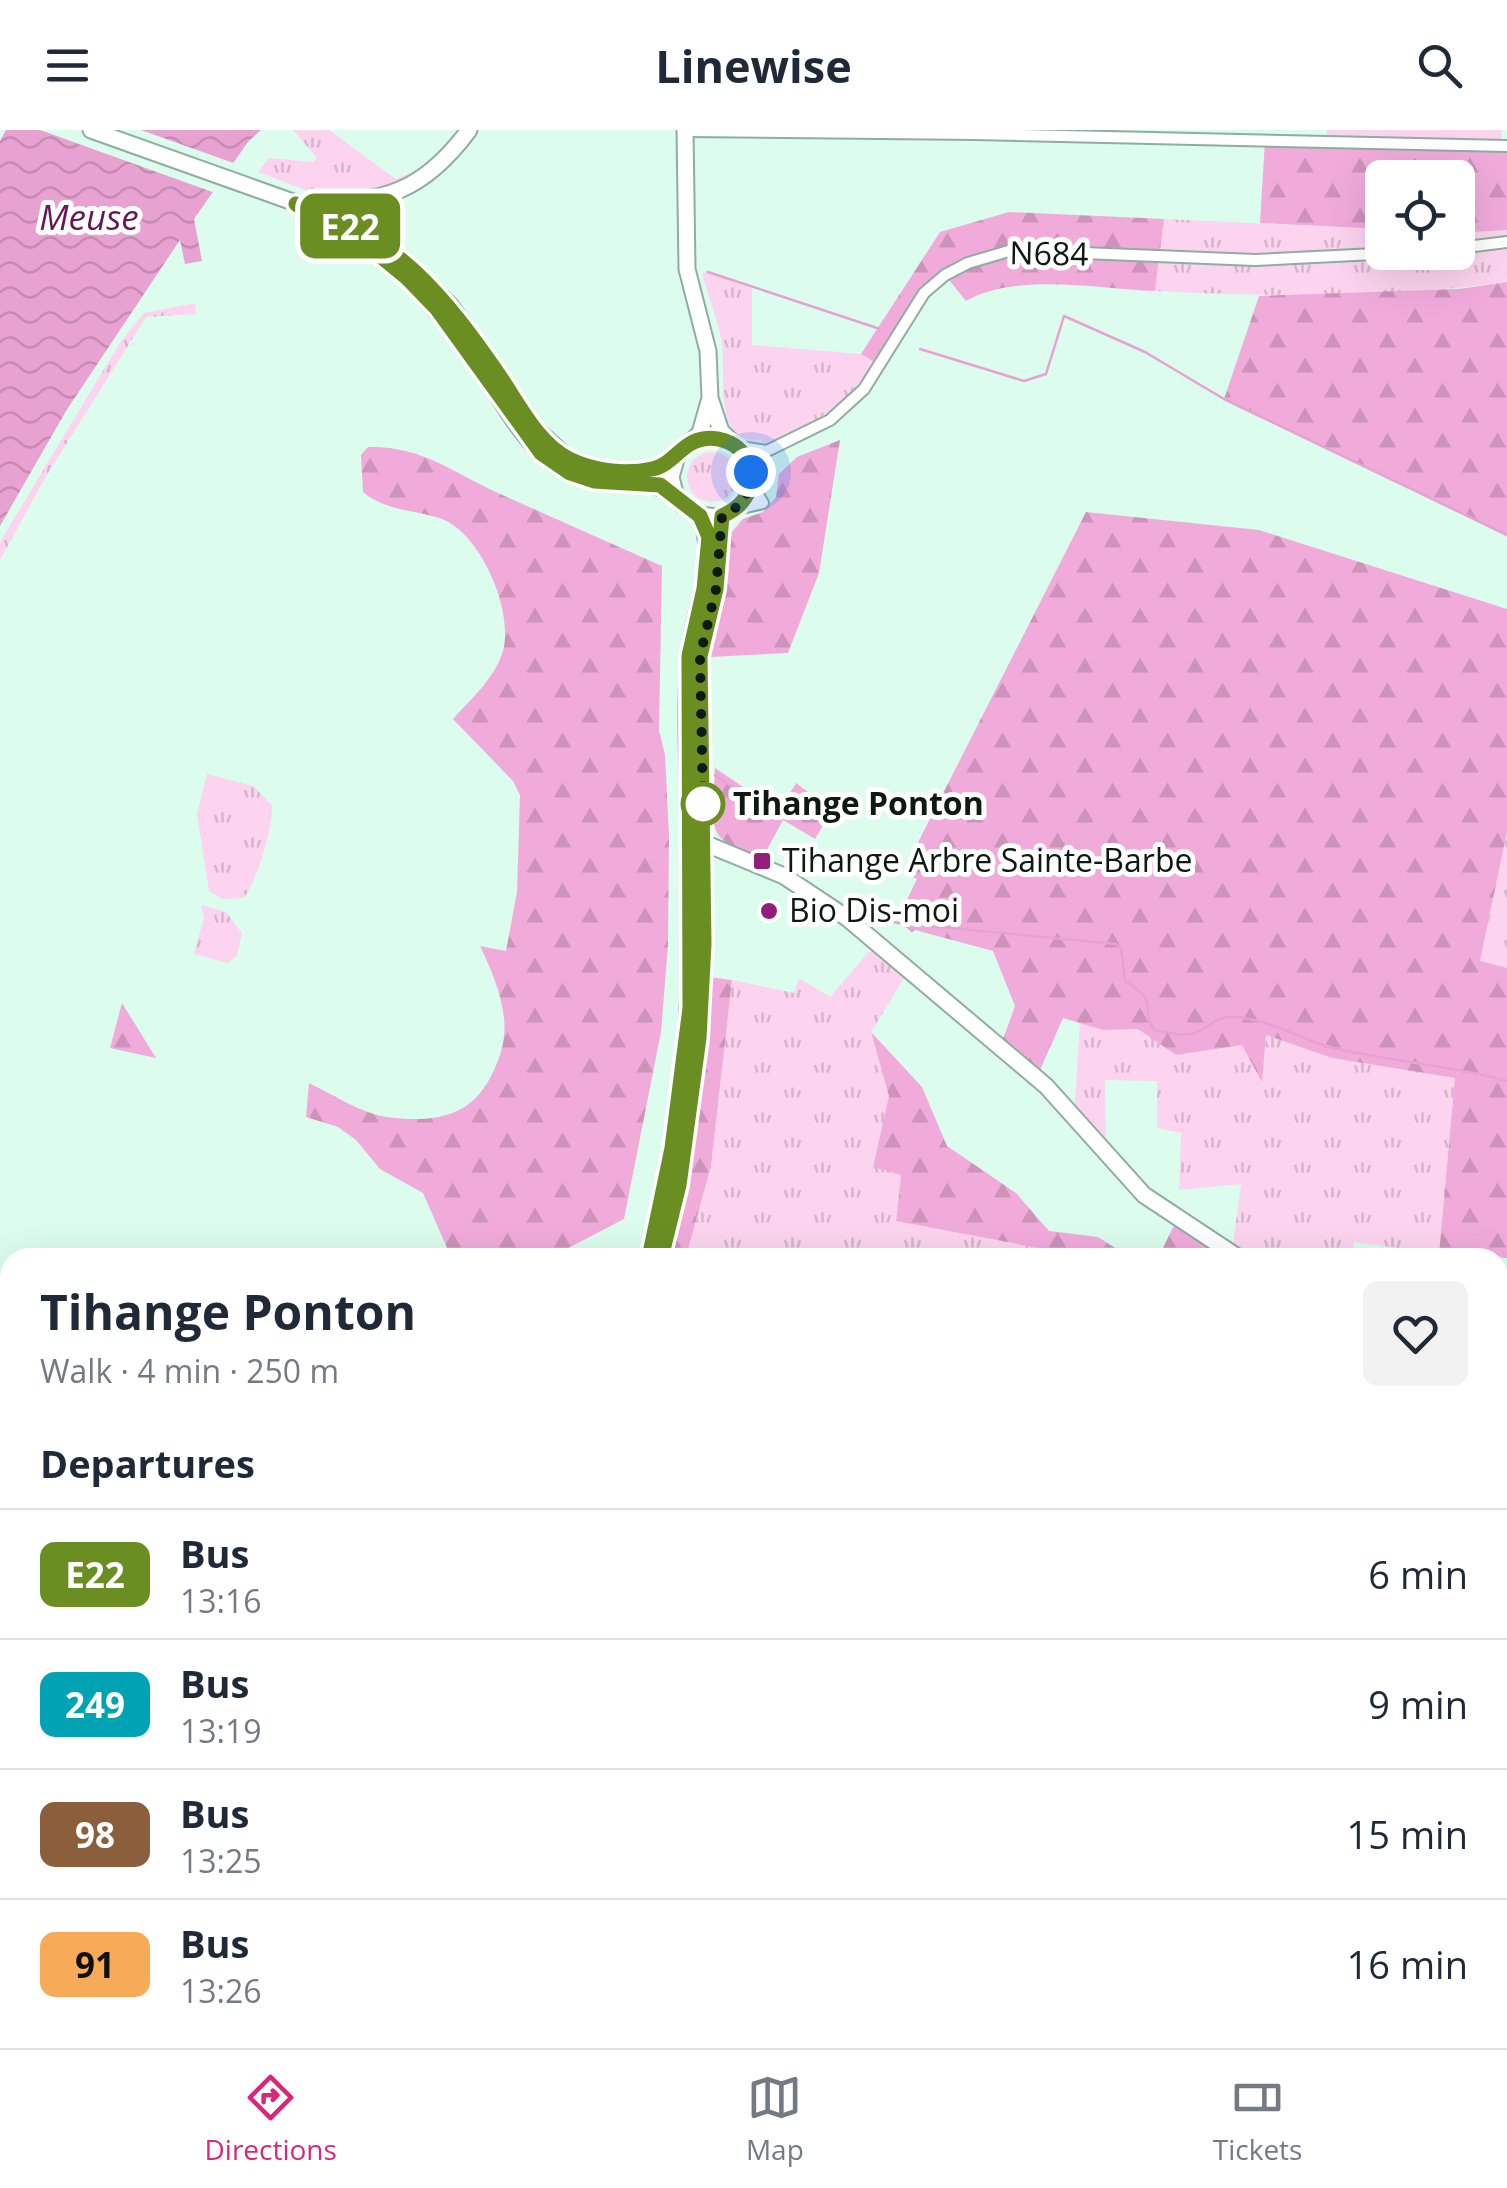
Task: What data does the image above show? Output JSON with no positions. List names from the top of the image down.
{
  "streets": {
    "street": ["N684"]
  },
  "water": ["Meuse"],
  "places": {
    "other": ["Tihange Ponton", "Bio Dis-moi"],
    "transit": ["Tihange Arbre Sainte-Barbe"]
  },
  "lines": ["bus line E22"],
  "page": {
    "header": "Linewise",
    "on_map": "E22",
    "heading": [
      ["Tihange Ponton", "Walk · 4 min · 250 m"],
      "Departures"
    ],
    "list": [
      {
        "mark": "E22",
        "name": "Bus",
        "note": "13:16",
        "value": "6 min"
      },
      {
        "mark": "249",
        "name": "Bus",
        "note": "13:19",
        "value": "9 min"
      },
      {
        "mark": "98",
        "name": "Bus",
        "note": "13:25",
        "value": "15 min"
      },
      {
        "mark": "91",
        "name": "Bus",
        "note": "13:26",
        "value": "16 min"
      }
    ],
    "tabs": ["Directions", "Map", "Tickets"]
  }
}
